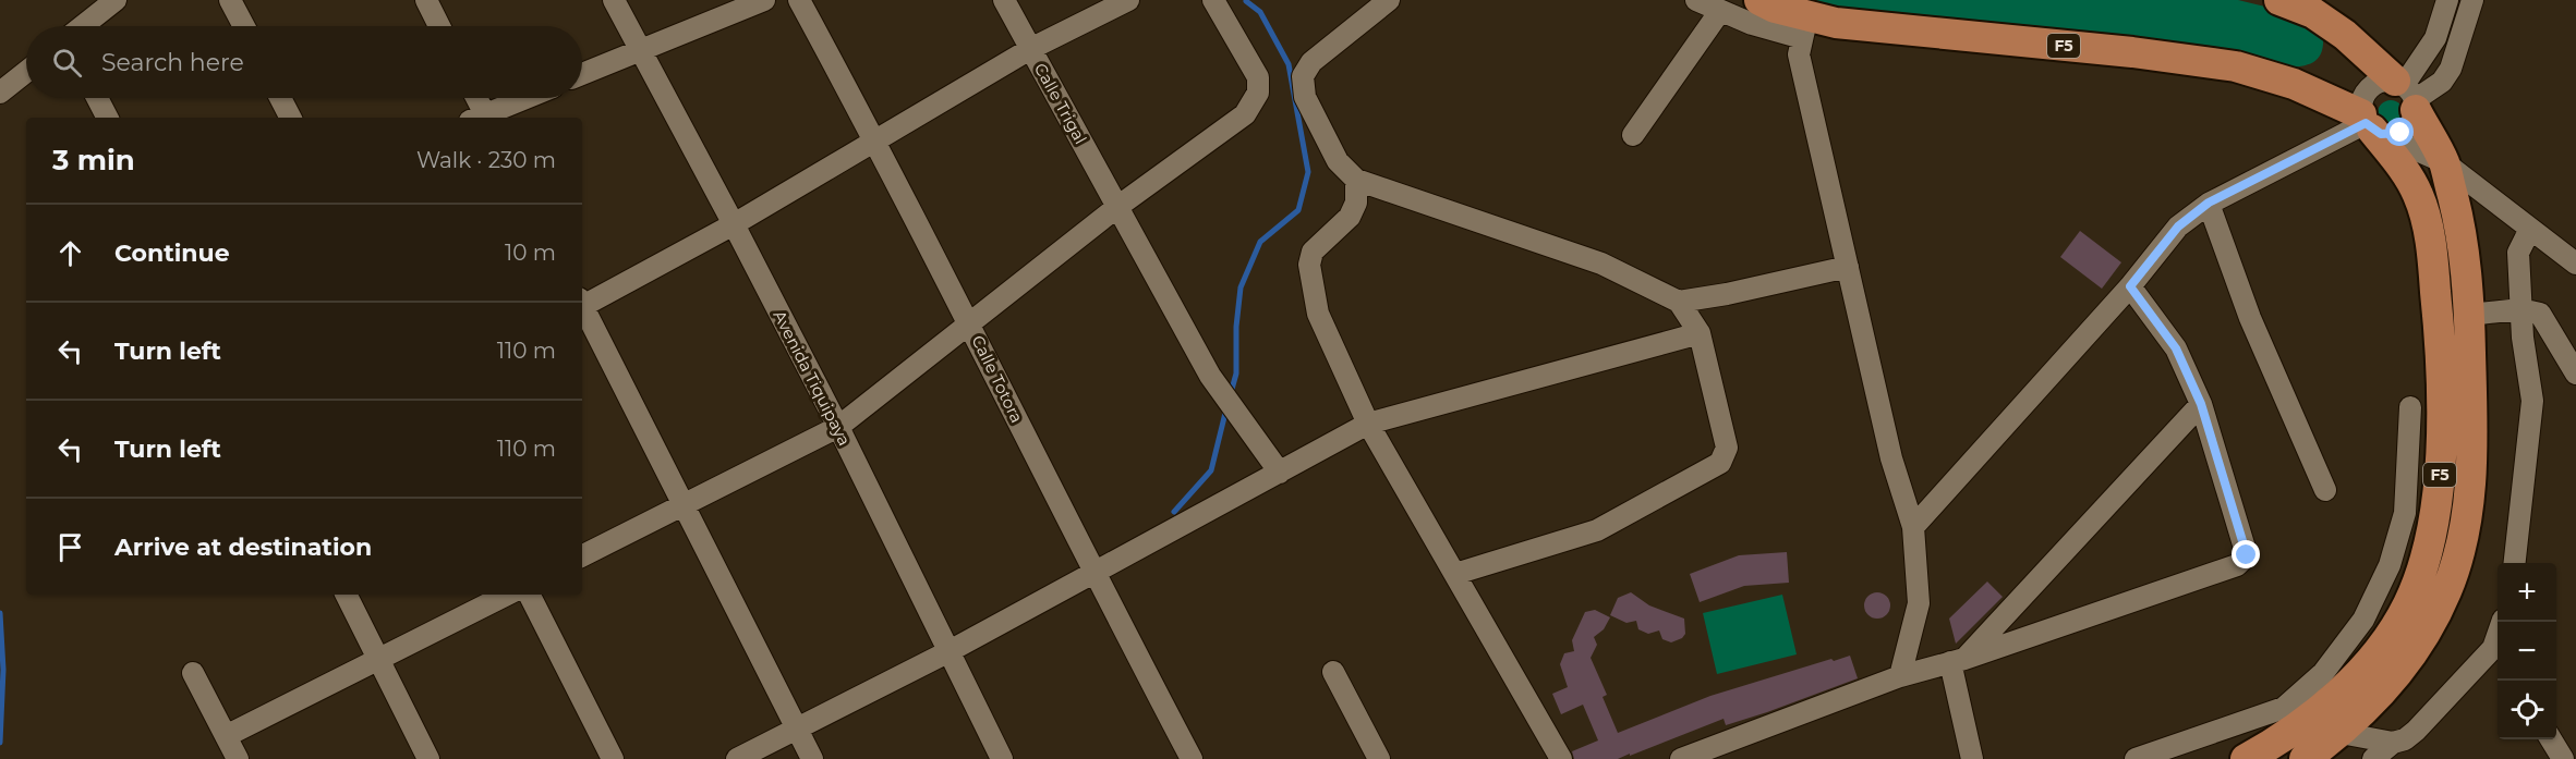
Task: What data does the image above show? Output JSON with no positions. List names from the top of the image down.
{
  "streets": {
    "highway": ["F5"],
    "street": ["Calle Trigal", "Avenida Tiquipaya", "Calle Totora"]
  },
  "page": {
    "search": "Search here",
    "heading": ["3 min", "Walk · 230 m"],
    "list": [
      ["Continue", "10 m"],
      ["Turn left", "110 m"],
      ["Turn left", "110 m"],
      "Arrive at destination"
    ],
    "map_buttons": ["+", "−"]
  }
}
